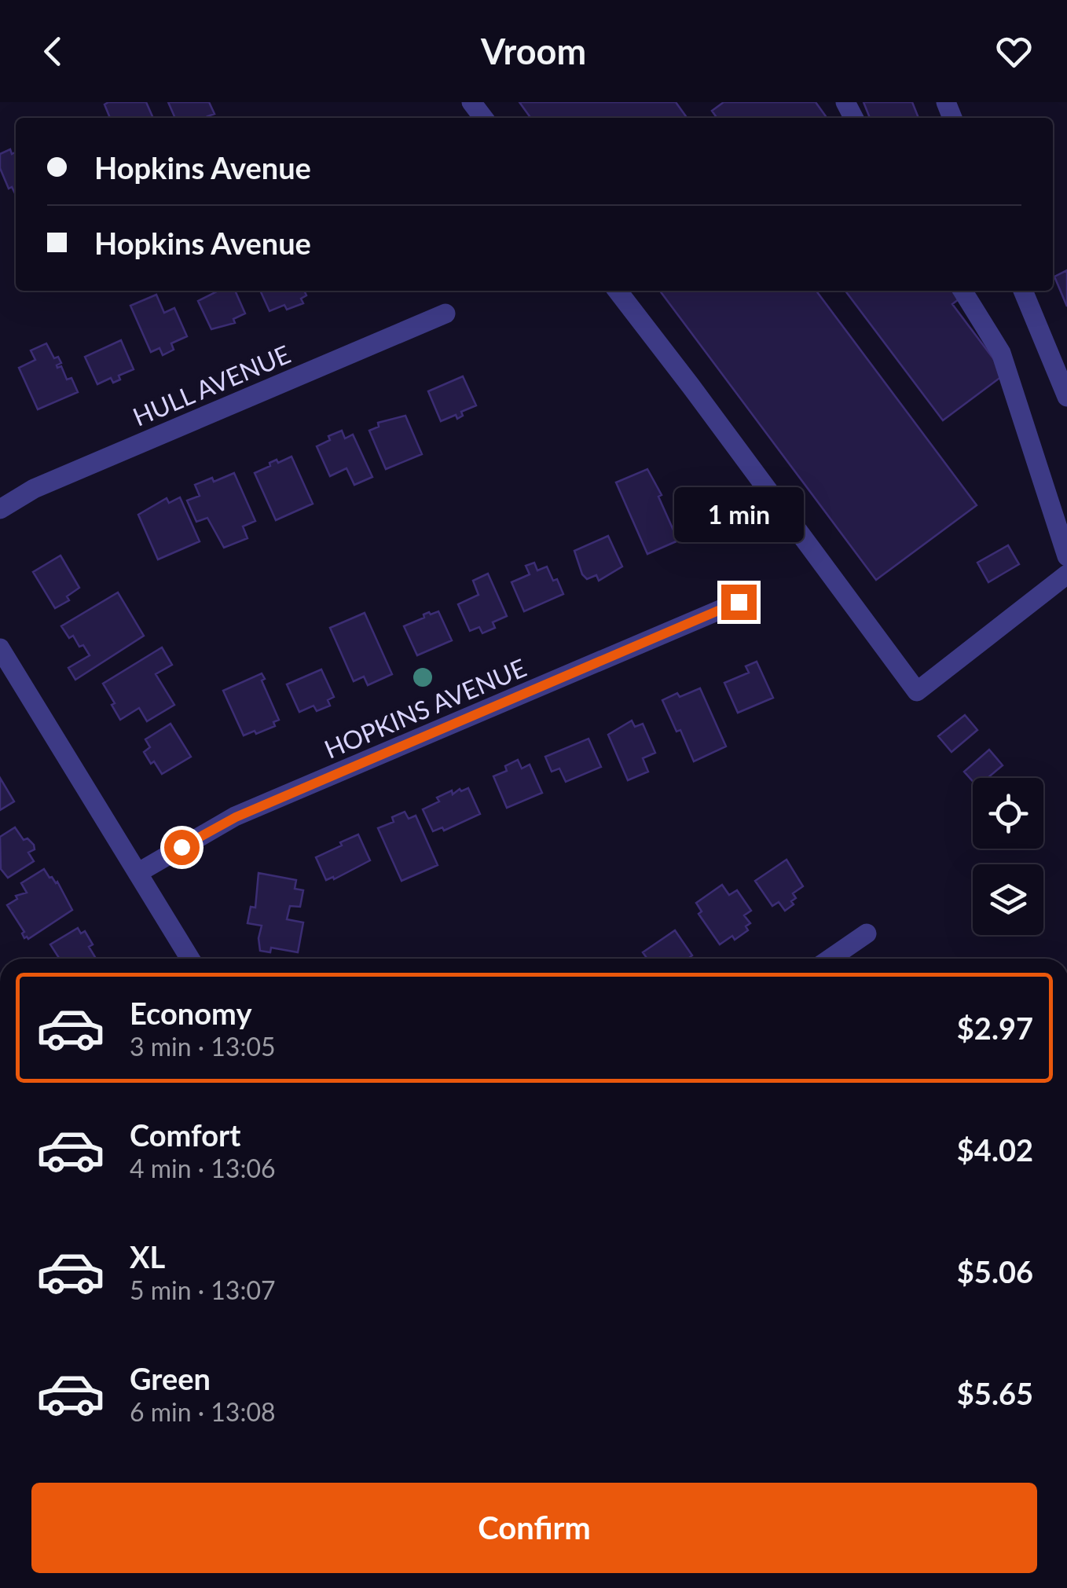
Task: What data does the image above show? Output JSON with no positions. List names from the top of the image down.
{
  "streets": {
    "street": ["HULL AVENUE", "HOPKINS AVENUE"]
  },
  "page": {
    "header": "Vroom",
    "banner": ["Hopkins Avenue", "Hopkins Avenue"],
    "bubble": "1 min",
    "list": [
      {
        "name": "Economy",
        "note": "3 min · 13:05",
        "value": "$2.97"
      },
      {
        "name": "Comfort",
        "note": "4 min · 13:06",
        "value": "$4.02"
      },
      {
        "name": "XL",
        "note": "5 min · 13:07",
        "value": "$5.06"
      },
      {
        "name": "Green",
        "note": "6 min · 13:08",
        "value": "$5.65"
      }
    ],
    "buttons": "Confirm"
  }
}
